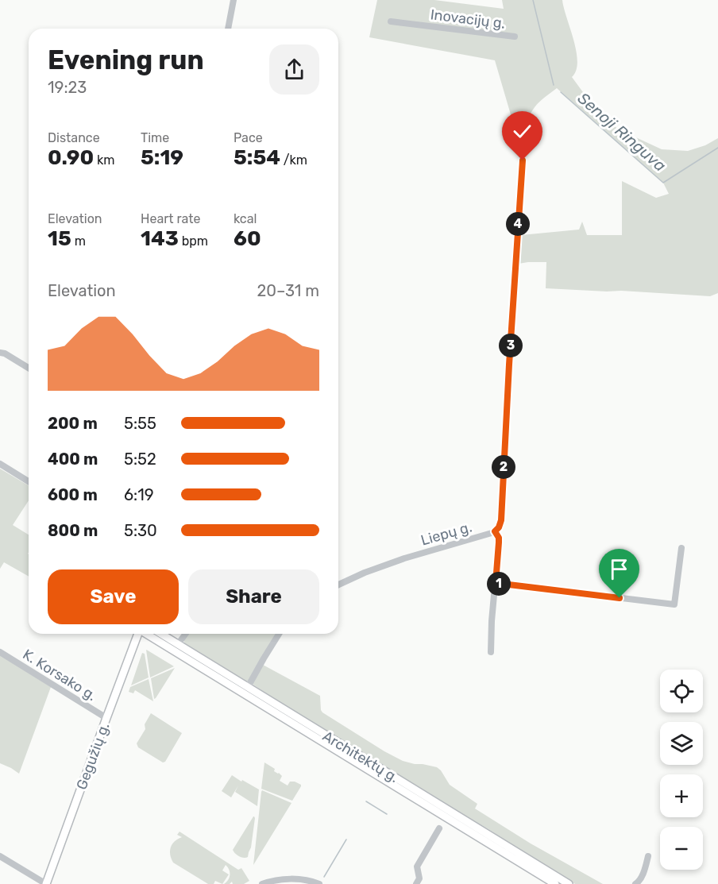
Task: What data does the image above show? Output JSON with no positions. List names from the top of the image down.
{
  "streets": {
    "main road": ["Gegužių g.", "Architektų g."],
    "street": ["Inovacijų g.", "Liepų g.", "K. Korsako g."]
  },
  "crossings": [
    ["K. Korsako g.", "Gegužių g."]
  ],
  "water": ["Senoji Ringuva"],
  "page": {
    "heading": ["Evening run", "19:23"],
    "stats": [
      ["Distance", "0.90 km"],
      ["Time", "5:19"],
      ["Pace", "5:54 /km"],
      ["Elevation", "15 m"],
      ["Heart rate", "143 bpm"],
      ["kcal", "60"]
    ],
    "pins": [
      "4",
      "3",
      "2",
      "1"
    ],
    "chart": ["Elevation", "20–31 m"],
    "list": [
      {
        "name": "200 m",
        "note": "5:55"
      },
      {
        "name": "400 m",
        "note": "5:52"
      },
      {
        "name": "600 m",
        "note": "6:19"
      },
      {
        "name": "800 m",
        "note": "5:30"
      }
    ],
    "buttons": ["Save", "Share"],
    "map_buttons": ["+", "−"]
  }
}
